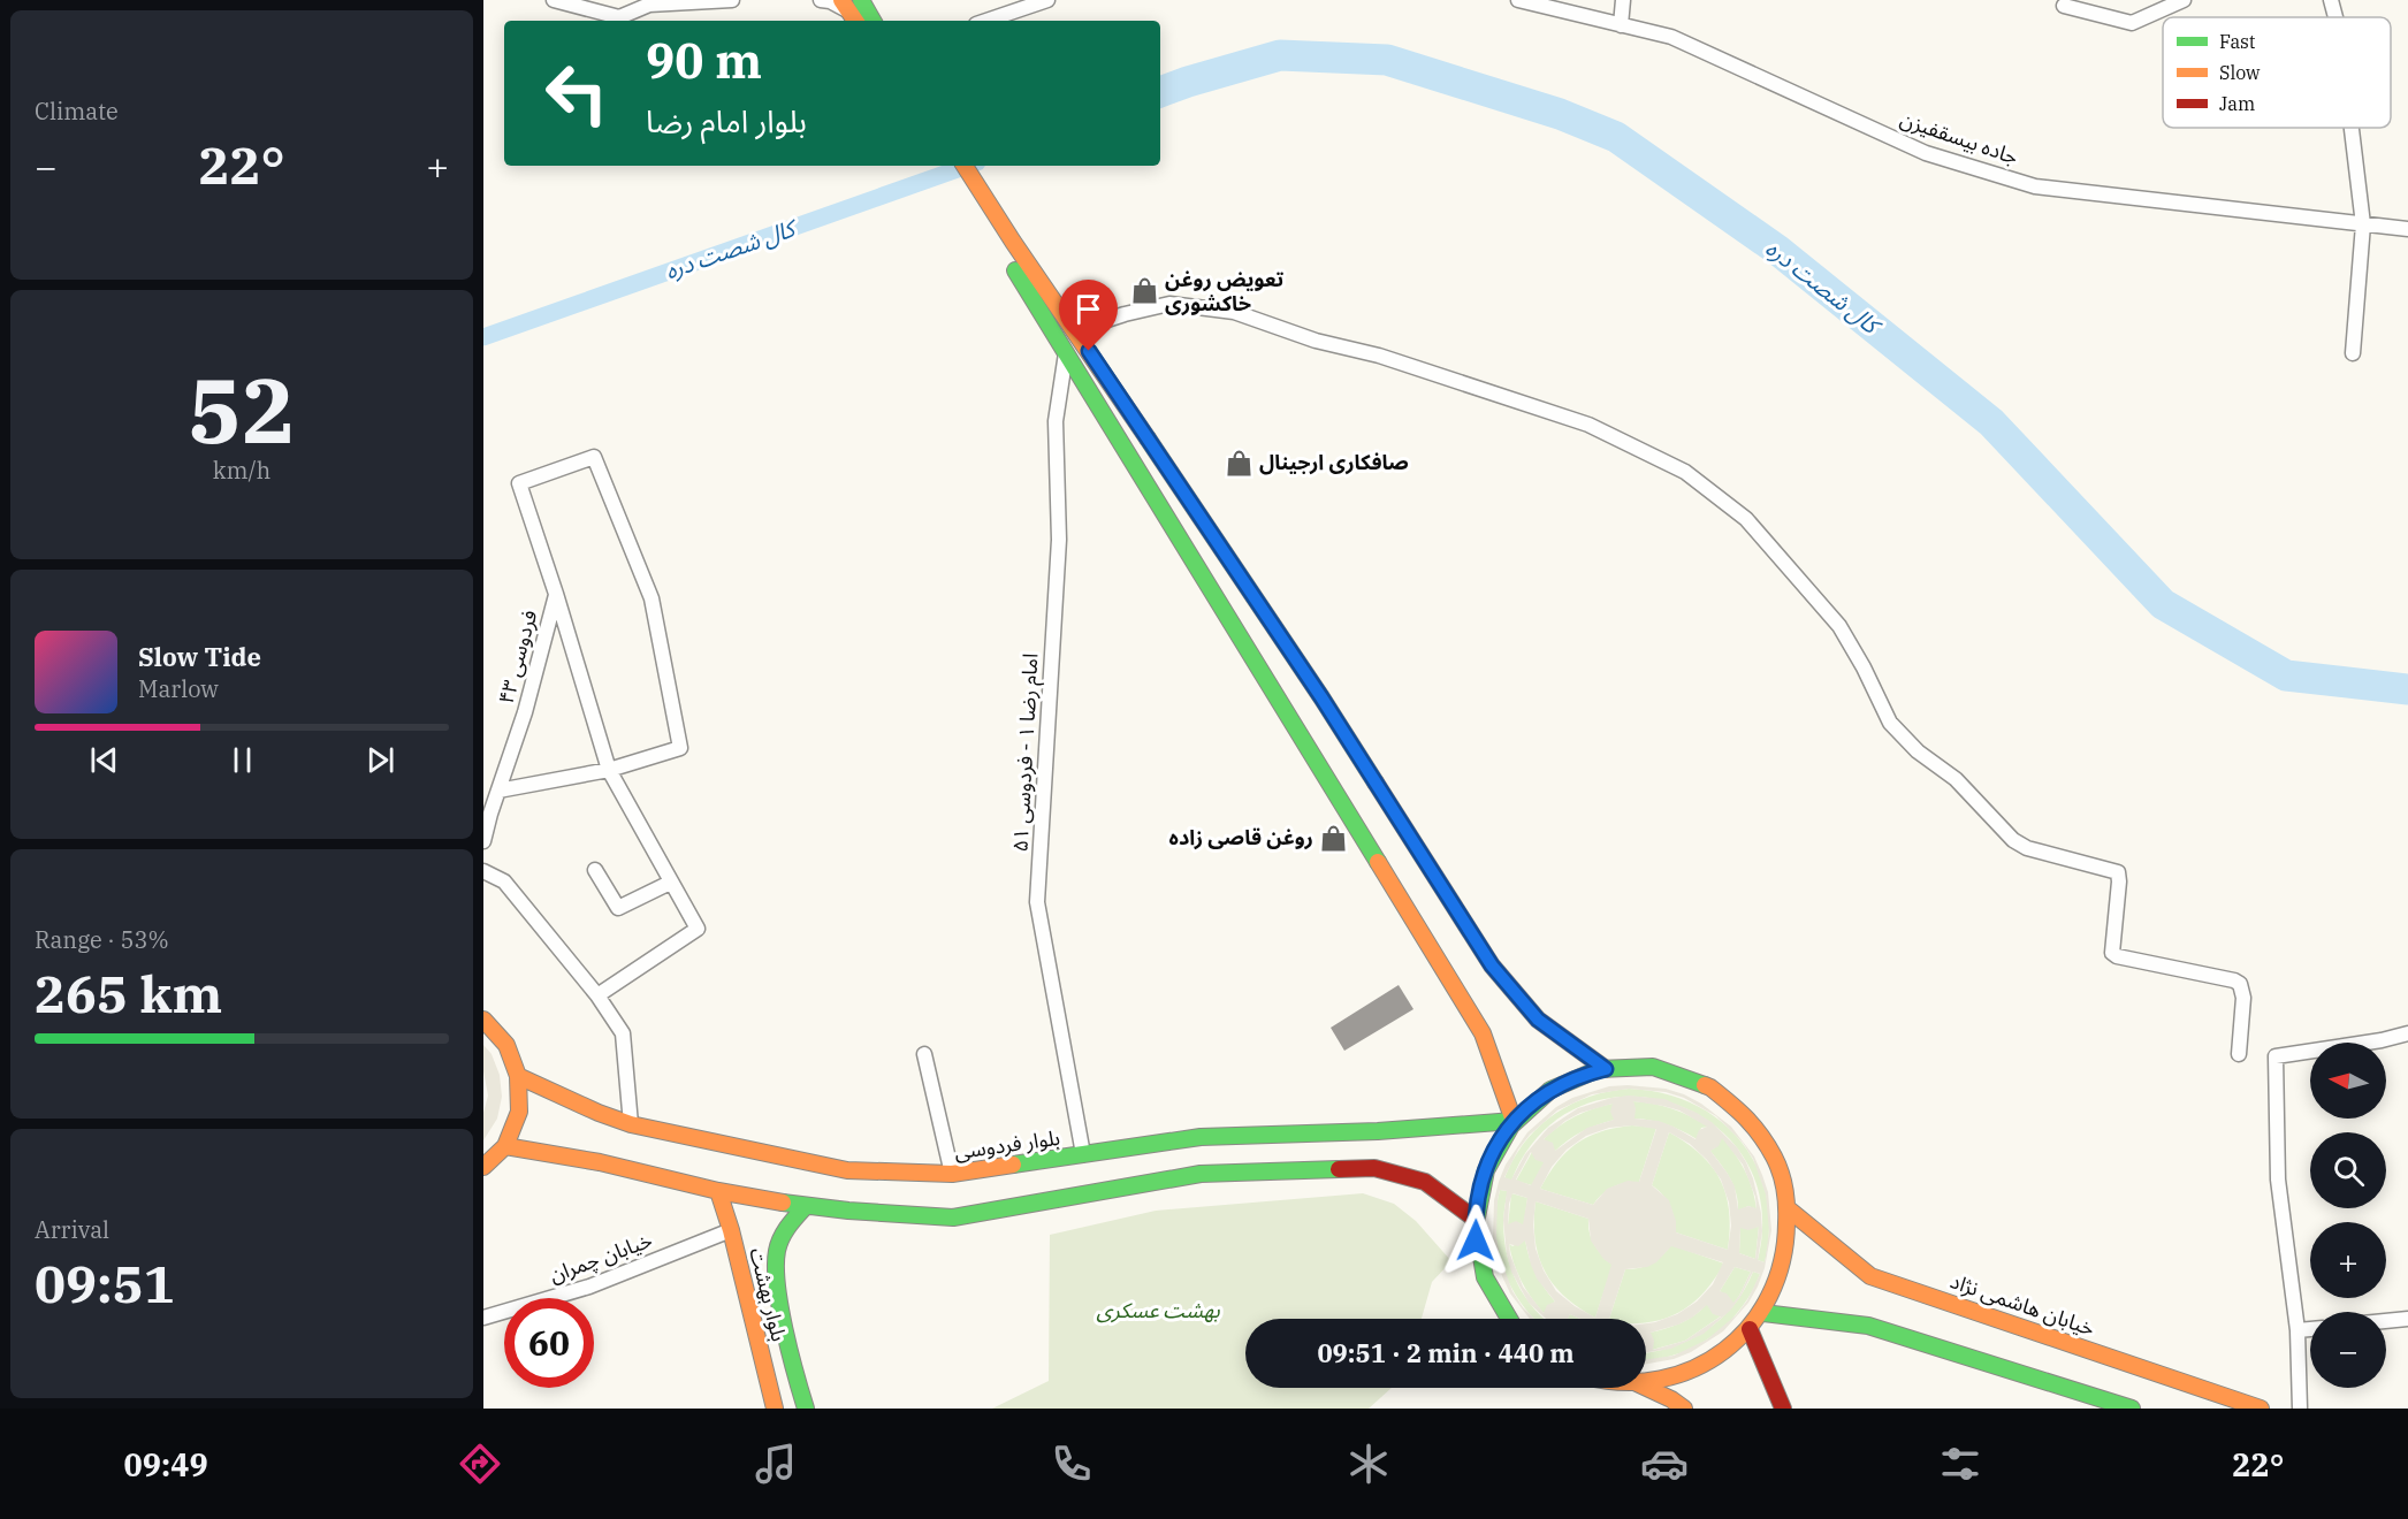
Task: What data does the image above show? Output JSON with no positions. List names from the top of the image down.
{
  "streets": {
    "main road": ["بلوار فردوسی", "بلوار بهشت", "خیابان هاشمی نژاد"],
    "street": [
      "جاده بیسقفیزن",
      "فردوسی ۴۳",
      "امام رضا ۱ - فردوسی ۵۱",
      "خیابان چمران"
    ]
  },
  "crossings": [
    ["امام رضا ۱ - فردوسی ۵۱", "بلوار فردوسی"],
    ["خیابان چمران", "بلوار بهشت"]
  ],
  "water": ["کال شصت دره"],
  "parks": ["بهشت عسکری"],
  "places": {
    "shop": ["تعویض روغن خاکشوری", "صافکاری ارجینال", "روغن قاصی زاده"]
  },
  "legend": ["Fast", "Slow", "Jam"],
  "north": "left",
  "page": {
    "tile": [
      "Climate",
      ["52", "km/h"],
      ["Range · 53%", "265 km"],
      ["Arrival", "09:51"]
    ],
    "turn": ["90 m", "بلوار امام رضا"],
    "heat": ["−", "22°", "+"],
    "song": ["Slow Tide", "Marlow"],
    "map_buttons": ["+", "−"],
    "limit": "60",
    "trip": "09:51 · 2 min · 440 m",
    "tabs": ["09:49", "22°"]
  }
}
